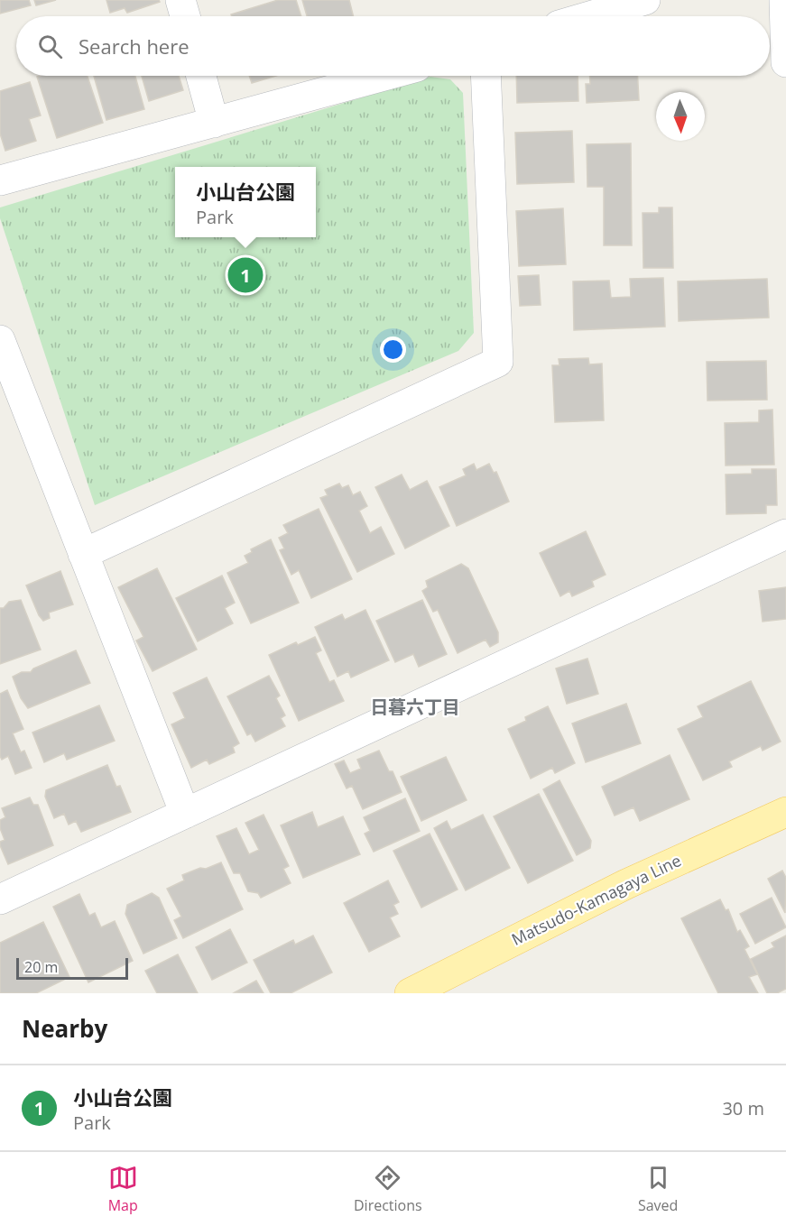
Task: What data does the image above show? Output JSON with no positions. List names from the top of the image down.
{
  "streets": {
    "main road": ["Matsudo-Kamagaya Line"]
  },
  "districts": ["日暮六丁目"],
  "scale_bar": "20 m",
  "north": "bottom",
  "page": {
    "search": "Search here",
    "popup": ["小山台公園", "Park"],
    "pins": "1",
    "scale": "20 m",
    "heading": "Nearby",
    "list": [
      {
        "mark": "1",
        "name": "小山台公園",
        "note": "Park",
        "value": "30 m"
      }
    ],
    "nav": ["Map", "Directions", "Saved"]
  }
}
